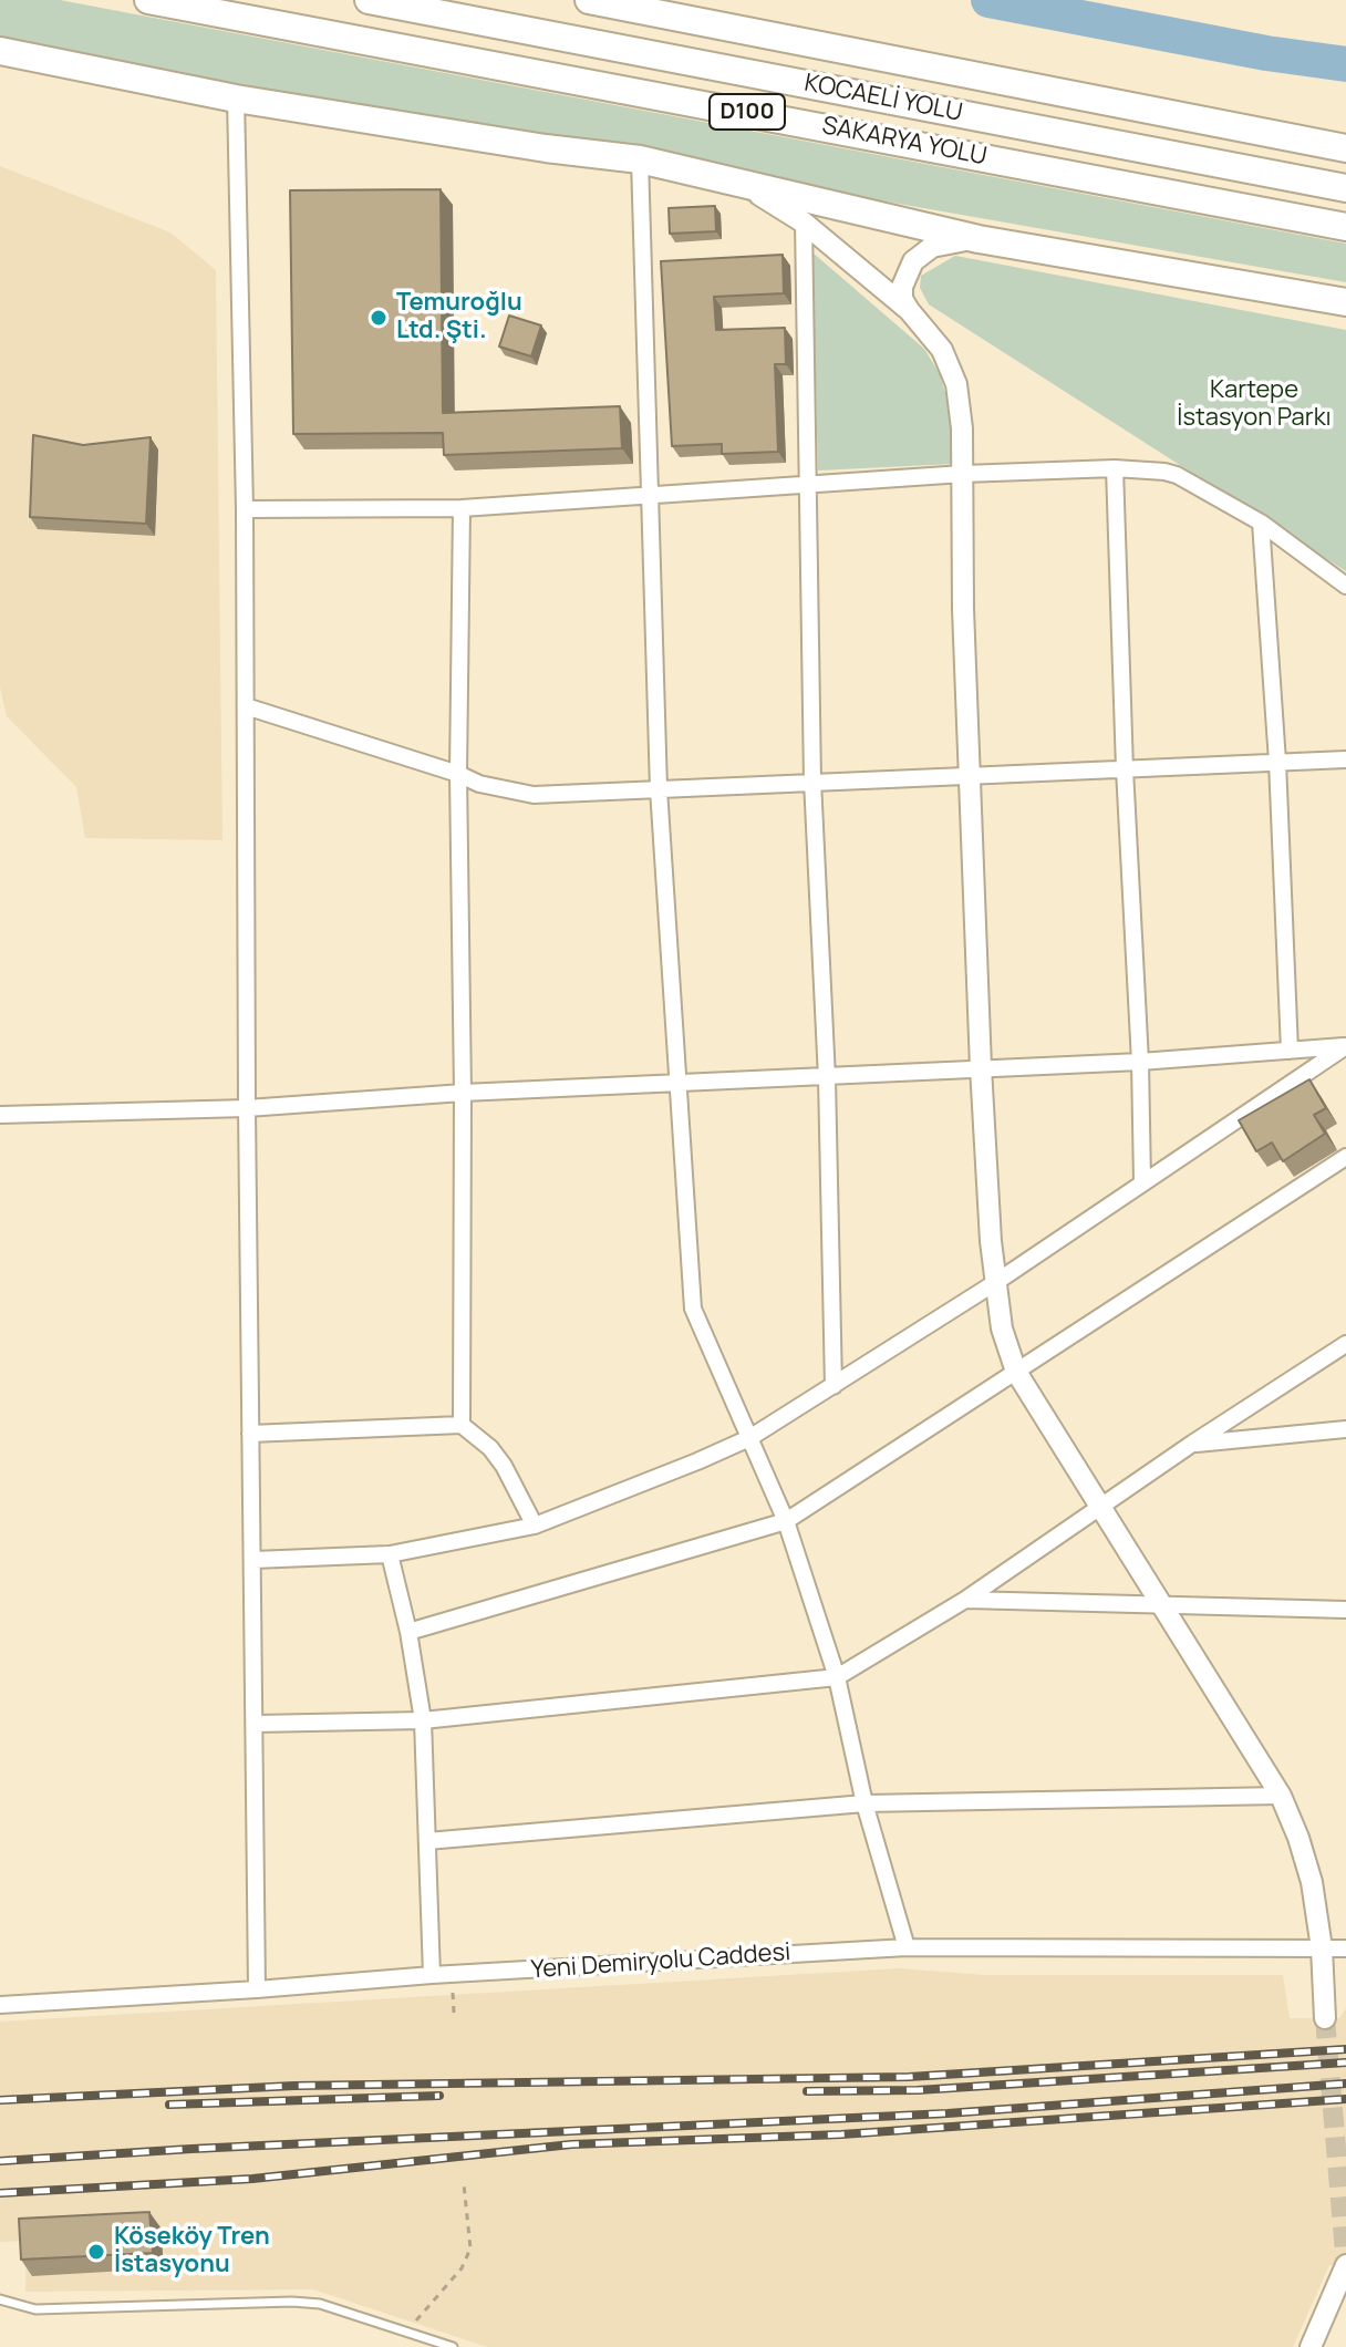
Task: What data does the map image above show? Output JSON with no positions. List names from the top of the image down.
{
  "streets": {
    "highway": ["KOCAELİ YOLU", "D100", "SAKARYA YOLU"],
    "street": ["Yeni Demiryolu Caddesi"]
  },
  "parks": ["Kartepe İstasyon Parkı"],
  "places": ["Temuroğlu Ltd. Şti.", "Köseköy Tren İstasyonu"]
}
